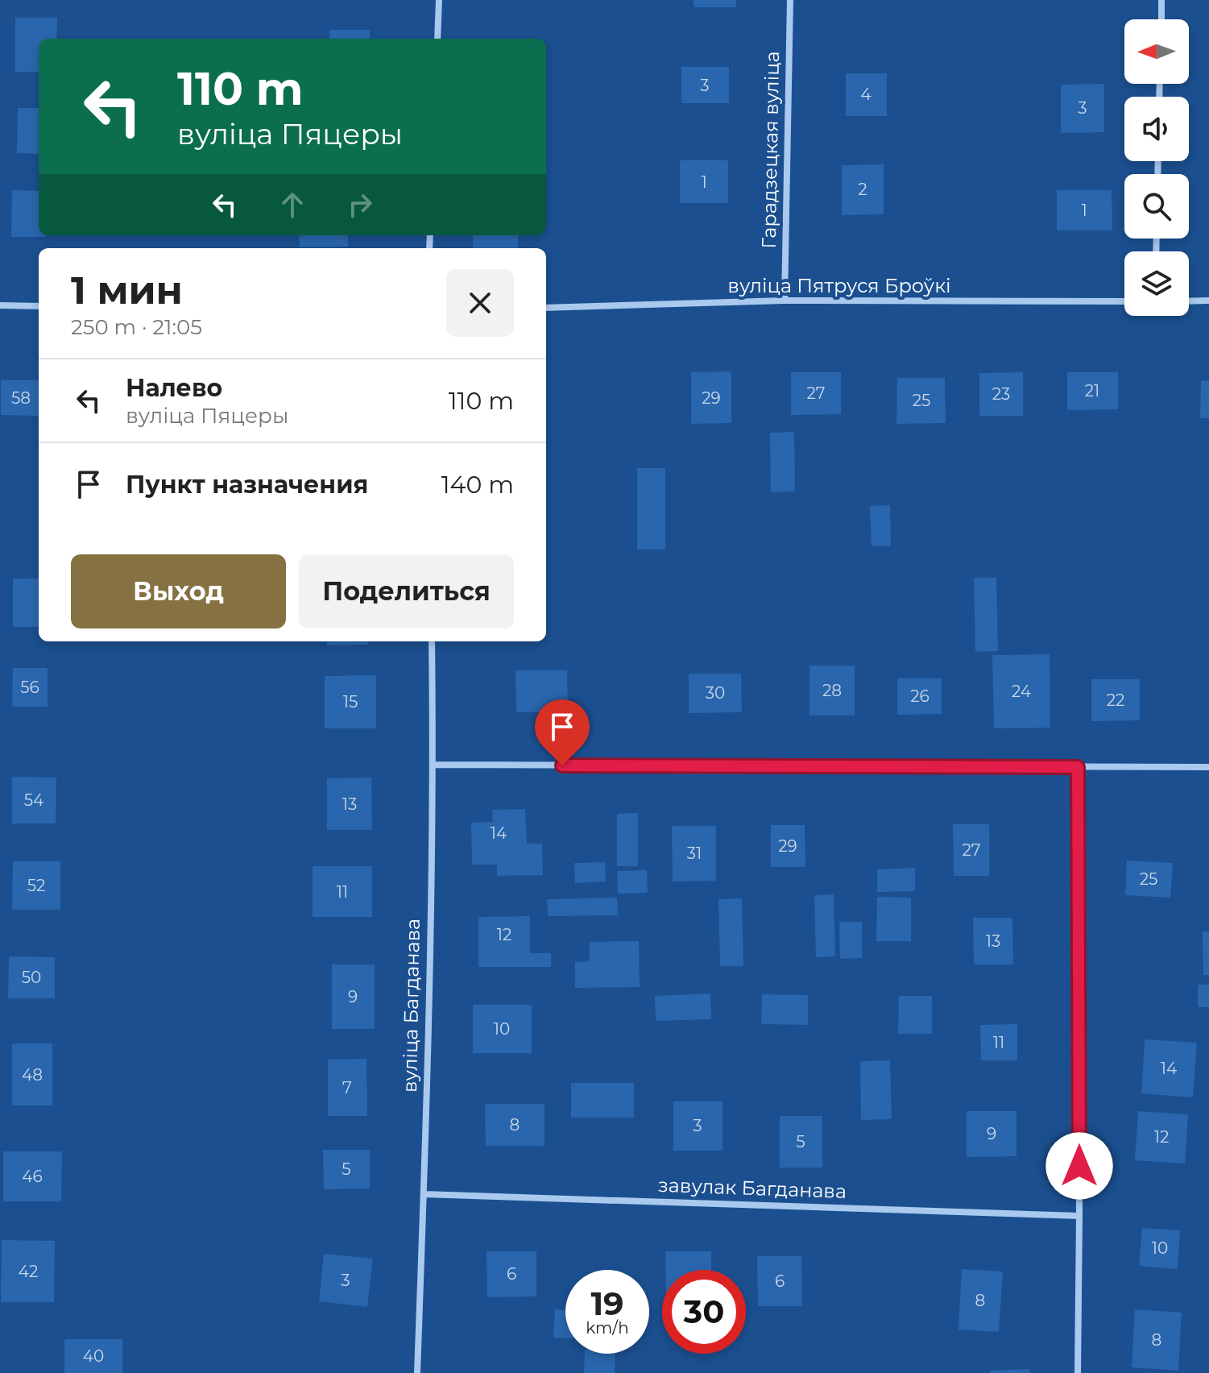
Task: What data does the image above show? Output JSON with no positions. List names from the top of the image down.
{
  "streets": {
    "street": [
      "Гарадзецкая вуліца",
      "вуліца Пятруся Броўкі",
      "вуліца Багданава",
      "завулак Багданава"
    ]
  },
  "crossings": [
    ["Гарадзецкая вуліца", "вуліца Пятруся Броўкі"],
    ["вуліца Багданава", "завулак Багданава"]
  ],
  "house_numbers": [
    "3",
    "4",
    "3",
    "1",
    "2",
    "1",
    "21",
    "27",
    "23",
    "58",
    "29",
    "25",
    "56",
    "28",
    "24",
    "30",
    "26",
    "22",
    "15",
    "54",
    "13",
    "14",
    "29",
    "27",
    "31",
    "25",
    "52",
    "11",
    "12",
    "13",
    "50",
    "9",
    "10",
    "11",
    "14",
    "48",
    "7",
    "8",
    "3",
    "9",
    "12",
    "5",
    "5",
    "46",
    "10",
    "42",
    "6",
    "3",
    "6",
    "8",
    "8",
    "40"
  ],
  "north": "left",
  "page": {
    "turn": ["110 m", "вуліца Пяцеры"],
    "heading": ["1 мин", "250 m · 21:05"],
    "list": [
      {
        "name": "Налево",
        "note": "вуліца Пяцеры",
        "value": "110 m"
      },
      {
        "name": "Пункт назначения",
        "value": "140 m"
      }
    ],
    "buttons": ["Выход", "Поделиться"],
    "speed": "19 km/h",
    "limit": "30"
  }
}
